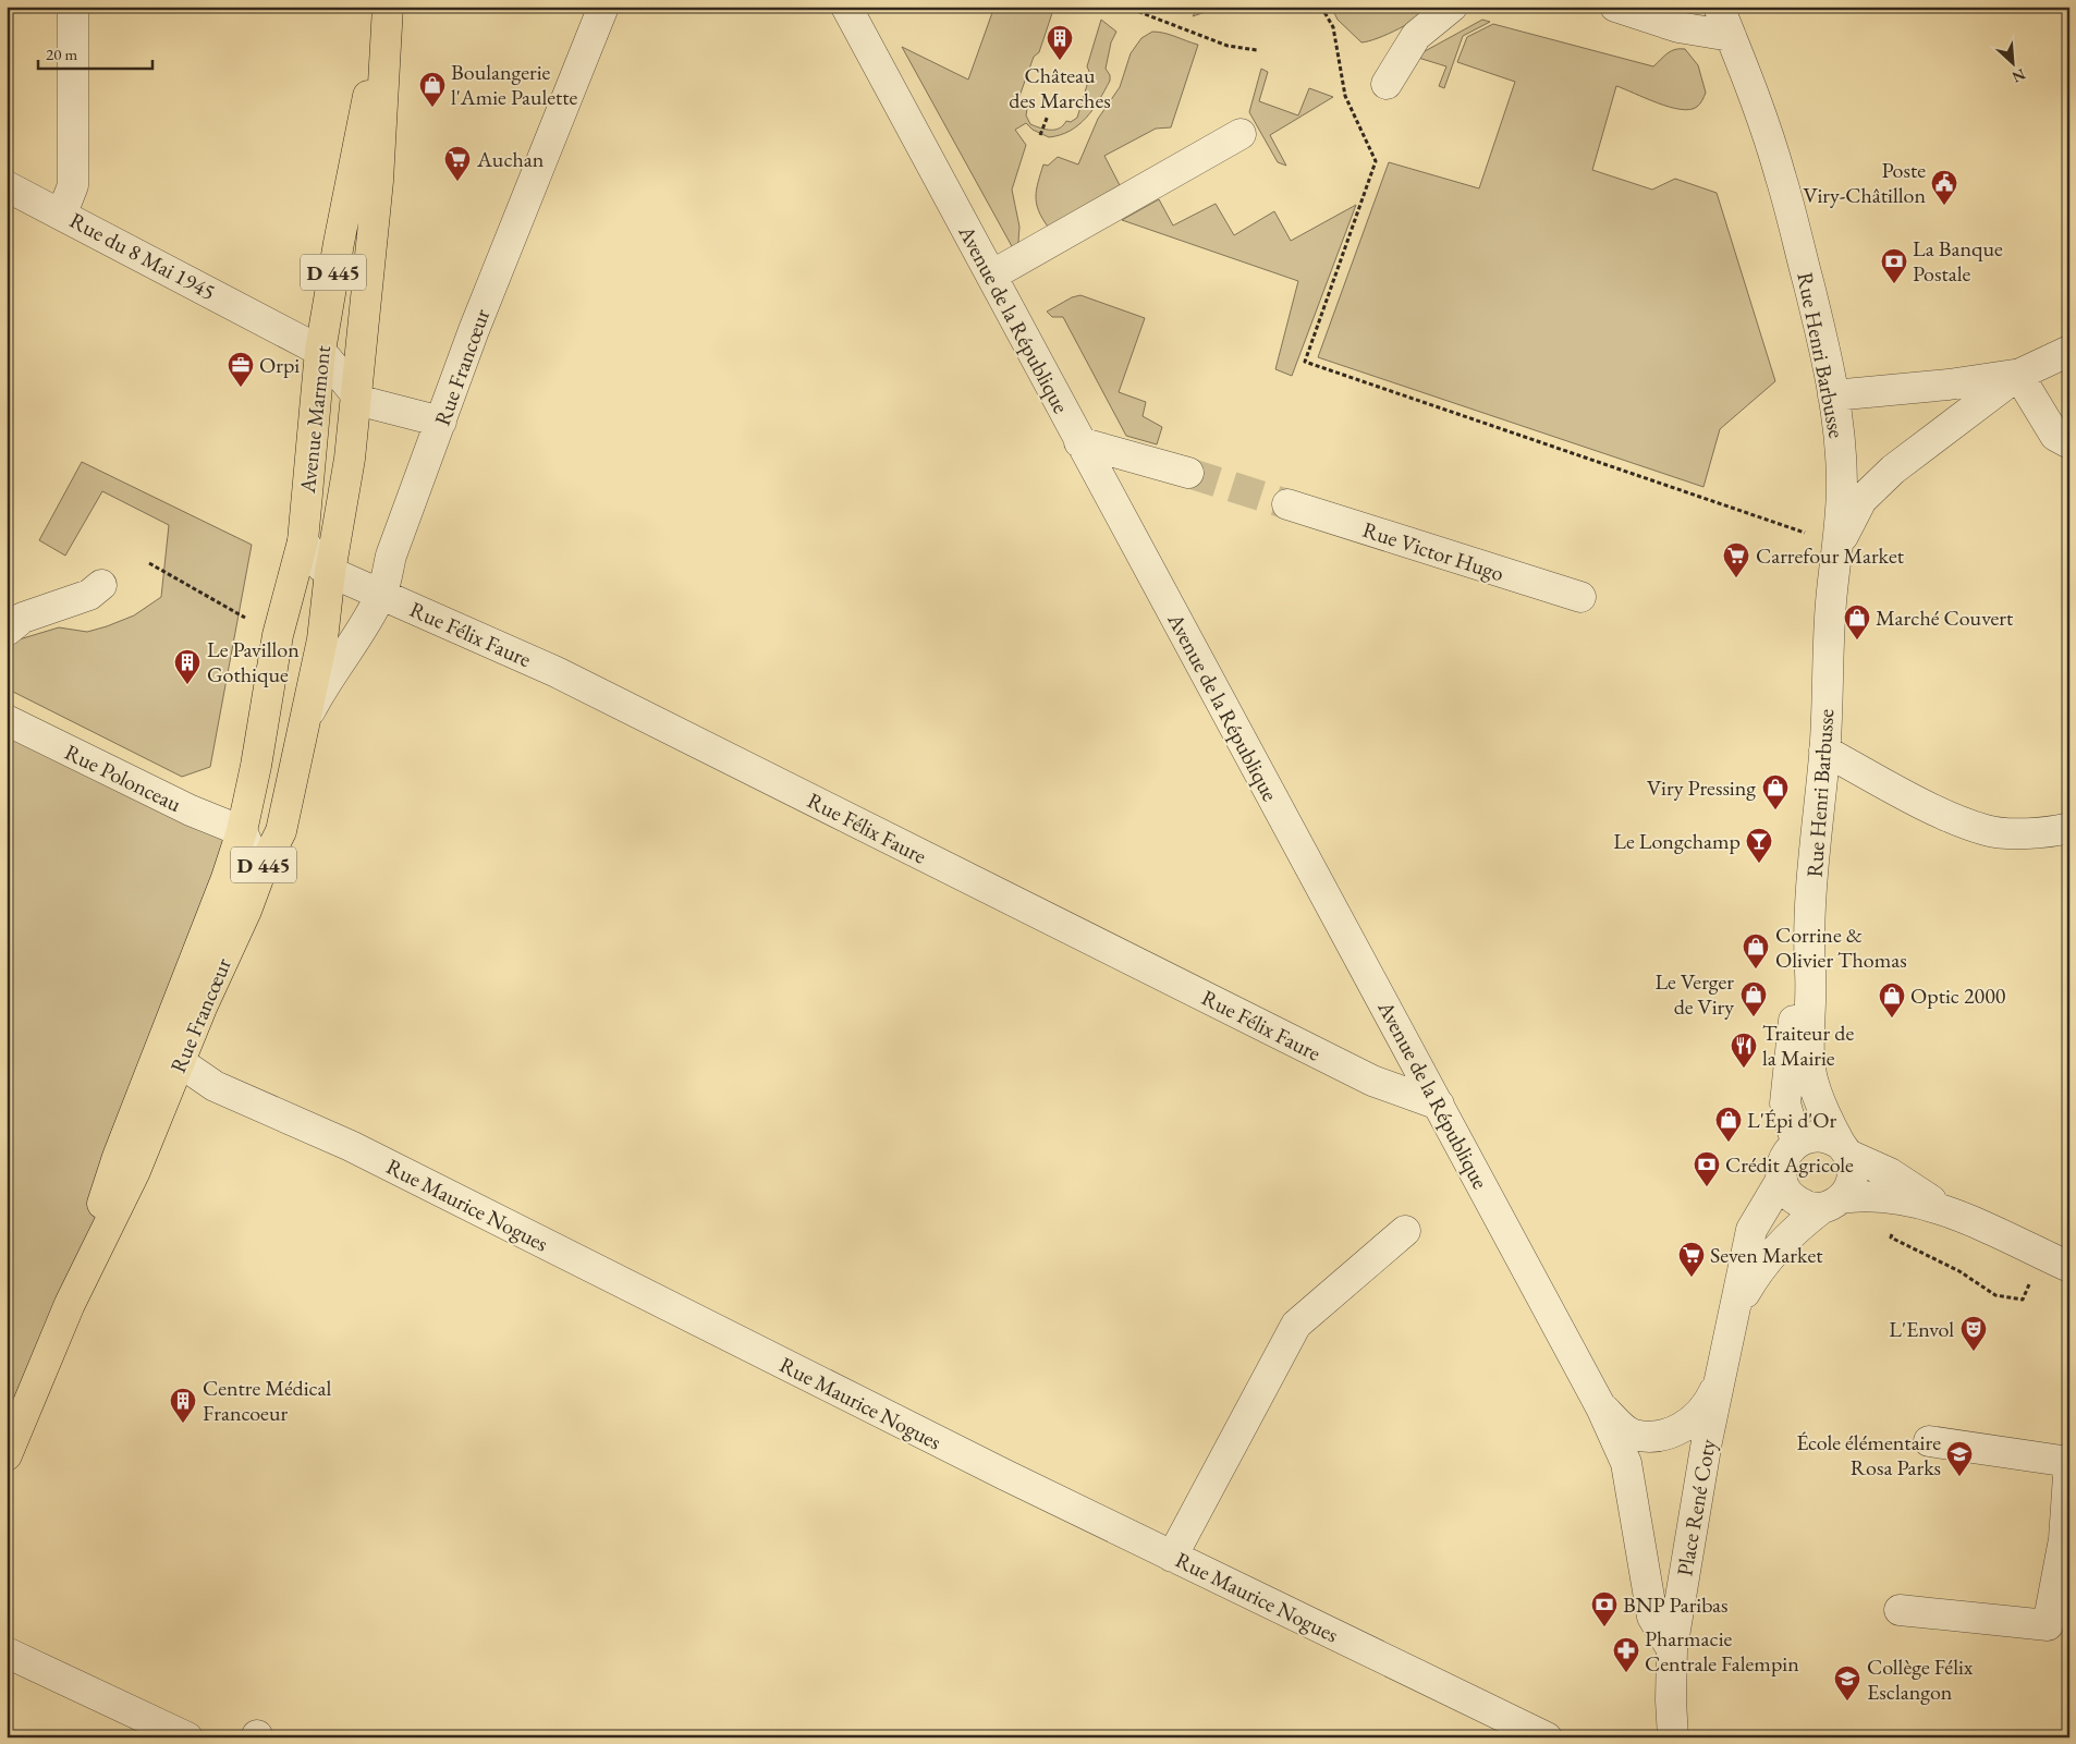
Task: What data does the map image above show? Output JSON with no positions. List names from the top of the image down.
{
  "streets": {
    "main road": ["D 445", "Rue Francœur", "Avenue Marmont"],
    "street": [
      "Rue du 8 Mai 1945",
      "Avenue de la République",
      "Rue Henri Barbusse",
      "Rue Victor Hugo",
      "Rue Félix Faure",
      "Rue Polonceau",
      "Rue Maurice Nogues",
      "Place René Coty"
    ]
  },
  "crossings": [
    ["Rue du 8 Mai 1945", "Avenue Marmont"],
    ["Avenue de la République", "Rue Félix Faure"],
    ["Avenue de la République", "Place René Coty"],
    ["Rue Francœur", "Avenue Marmont"],
    ["Rue Francœur", "Rue Félix Faure"],
    ["Rue Francœur", "Rue Polonceau"],
    ["Rue Francœur", "Rue Maurice Nogues"],
    ["Avenue Marmont", "Rue Félix Faure"],
    ["Avenue Marmont", "Rue Polonceau"]
  ],
  "places": {
    "building": ["Château des Marches", "Le Pavillon Gothique", "Centre Médical Francoeur"],
    "shop": [
      "Boulangerie l'Amie Paulette",
      "Marché Couvert",
      "Viry Pressing",
      "Corrine & Olivier Thomas",
      "Le Verger de Viry",
      "Optic 2000",
      "L'Épi d'Or"
    ],
    "supermarket": ["Auchan", "Carrefour Market", "Seven Market"],
    "public building": ["Poste Viry-Châtillon"],
    "bank": ["La Banque Postale", "Crédit Agricole", "BNP Paribas"],
    "office": ["Orpi"],
    "bar": ["Le Longchamp"],
    "restaurant": ["Traiteur de la Mairie"],
    "theatre": ["L'Envol"],
    "school or university": ["École élémentaire Rosa Parks", "Collège Félix Esclangon"],
    "pharmacy": ["Pharmacie Centrale Falempin"]
  },
  "scale_bar": "20 m",
  "north": "bottom right"
}
